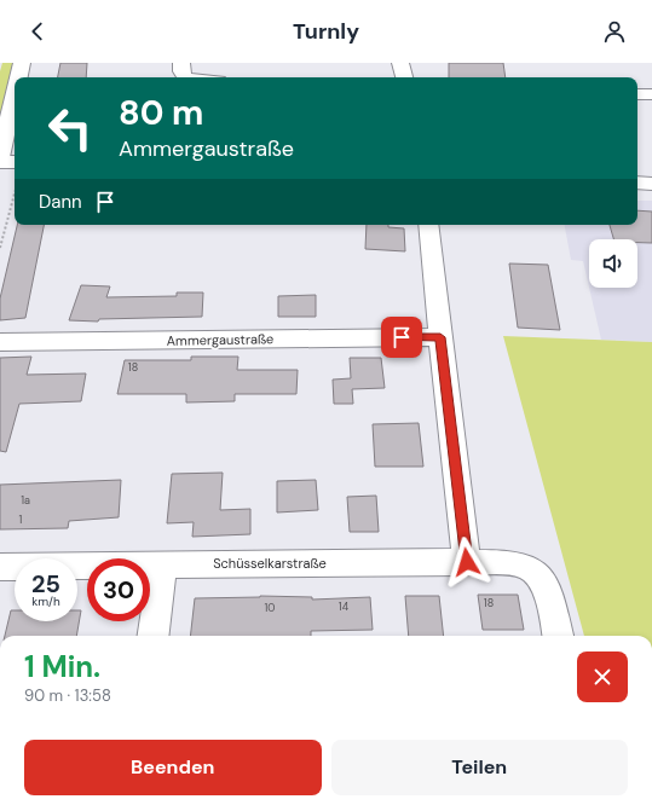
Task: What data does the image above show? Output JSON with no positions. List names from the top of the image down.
{
  "streets": {
    "street": ["Ammergaustraße", "Schüsselkarstraße"]
  },
  "house_numbers": [
    "18",
    "1a",
    "1",
    "18",
    "14",
    "10"
  ],
  "page": {
    "header": "Turnly",
    "turn": ["80 m", "Ammergaustraße"],
    "then": "Dann",
    "speed": "25 km/h",
    "limit": "30",
    "heading": ["1 Min.", "90 m · 13:58"],
    "buttons": ["Beenden", "Teilen"]
  }
}
